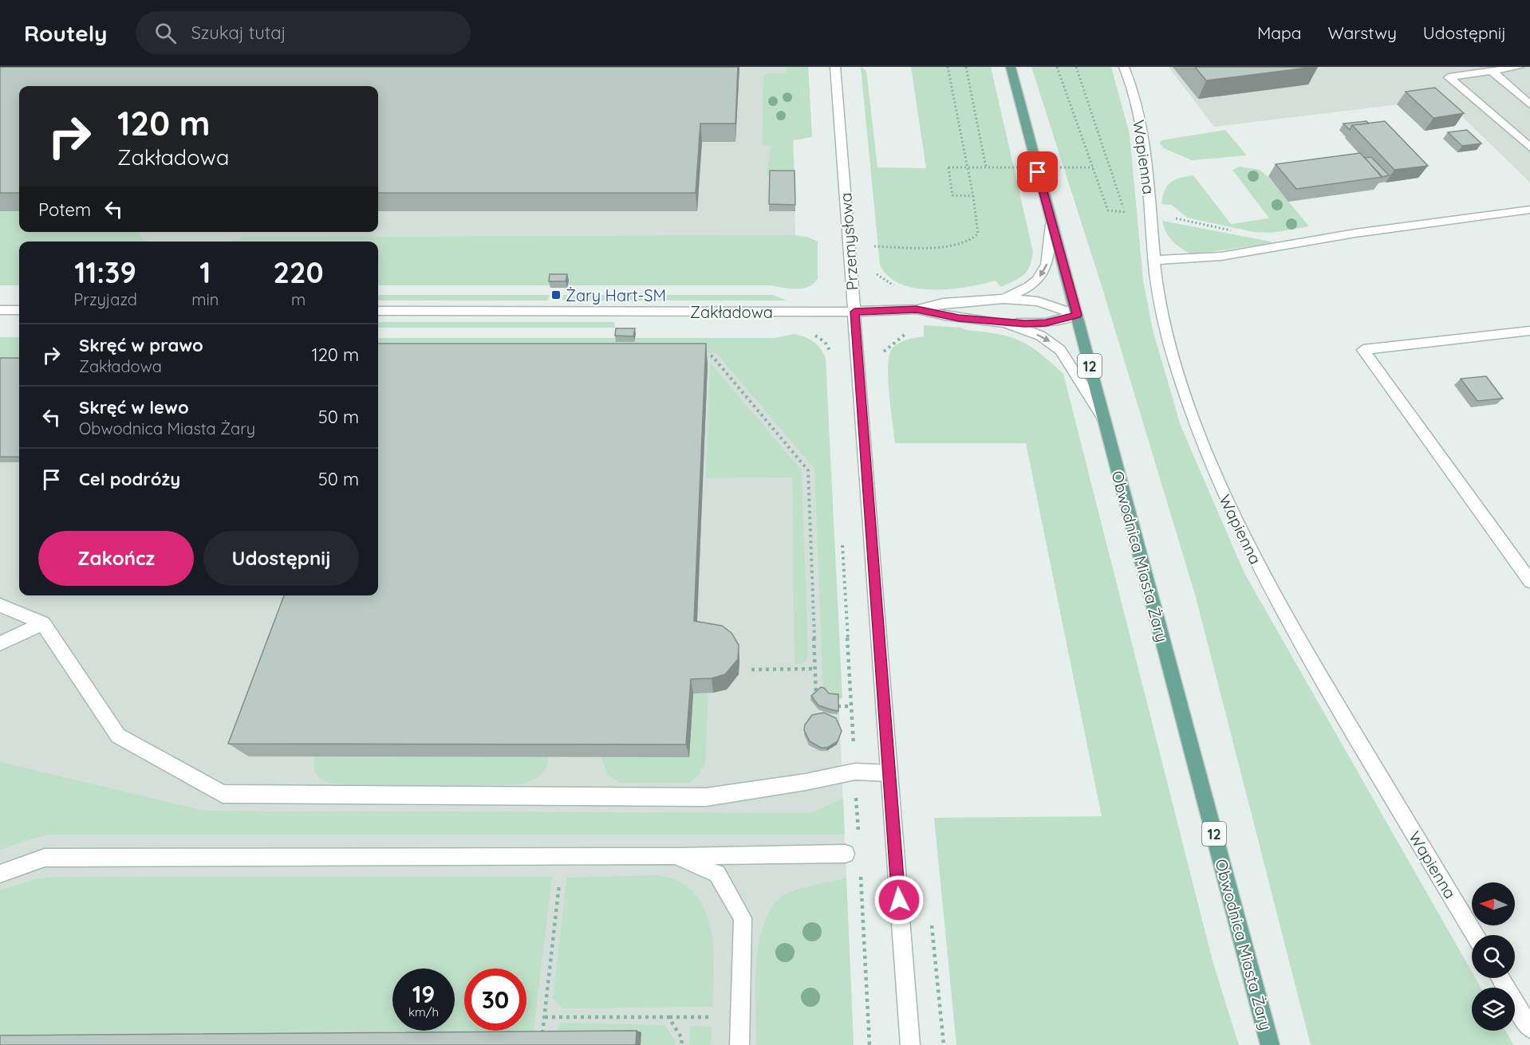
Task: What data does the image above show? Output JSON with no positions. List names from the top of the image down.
{
  "streets": {
    "main road": ["12", "Obwodnica Miasta Żary"],
    "street": ["Wapienna", "Przemysłowa", "Zakładowa"]
  },
  "crossings": [
    ["Przemysłowa", "Zakładowa"],
    ["Zakładowa", "Obwodnica Miasta Żary"]
  ],
  "places": {
    "transit": ["Żary Hart-SM"]
  },
  "north": "left",
  "page": {
    "header": "Routely",
    "search": "Szukaj tutaj",
    "nav": ["Mapa", "Warstwy", "Udostępnij"],
    "turn": ["120 m", "Zakładowa"],
    "then": "Potem",
    "eta": [
      "11:39",
      "Przyjazd",
      "1",
      "min",
      "220",
      "m"
    ],
    "list": [
      {
        "name": "Skręć w prawo",
        "note": "Zakładowa",
        "value": "120 m"
      },
      {
        "name": "Skręć w lewo",
        "note": "Obwodnica Miasta Żary",
        "value": "50 m"
      },
      {
        "name": "Cel podróży",
        "value": "50 m"
      }
    ],
    "buttons": ["Zakończ", "Udostępnij"],
    "speed": "19 km/h",
    "limit": "30"
  }
}
